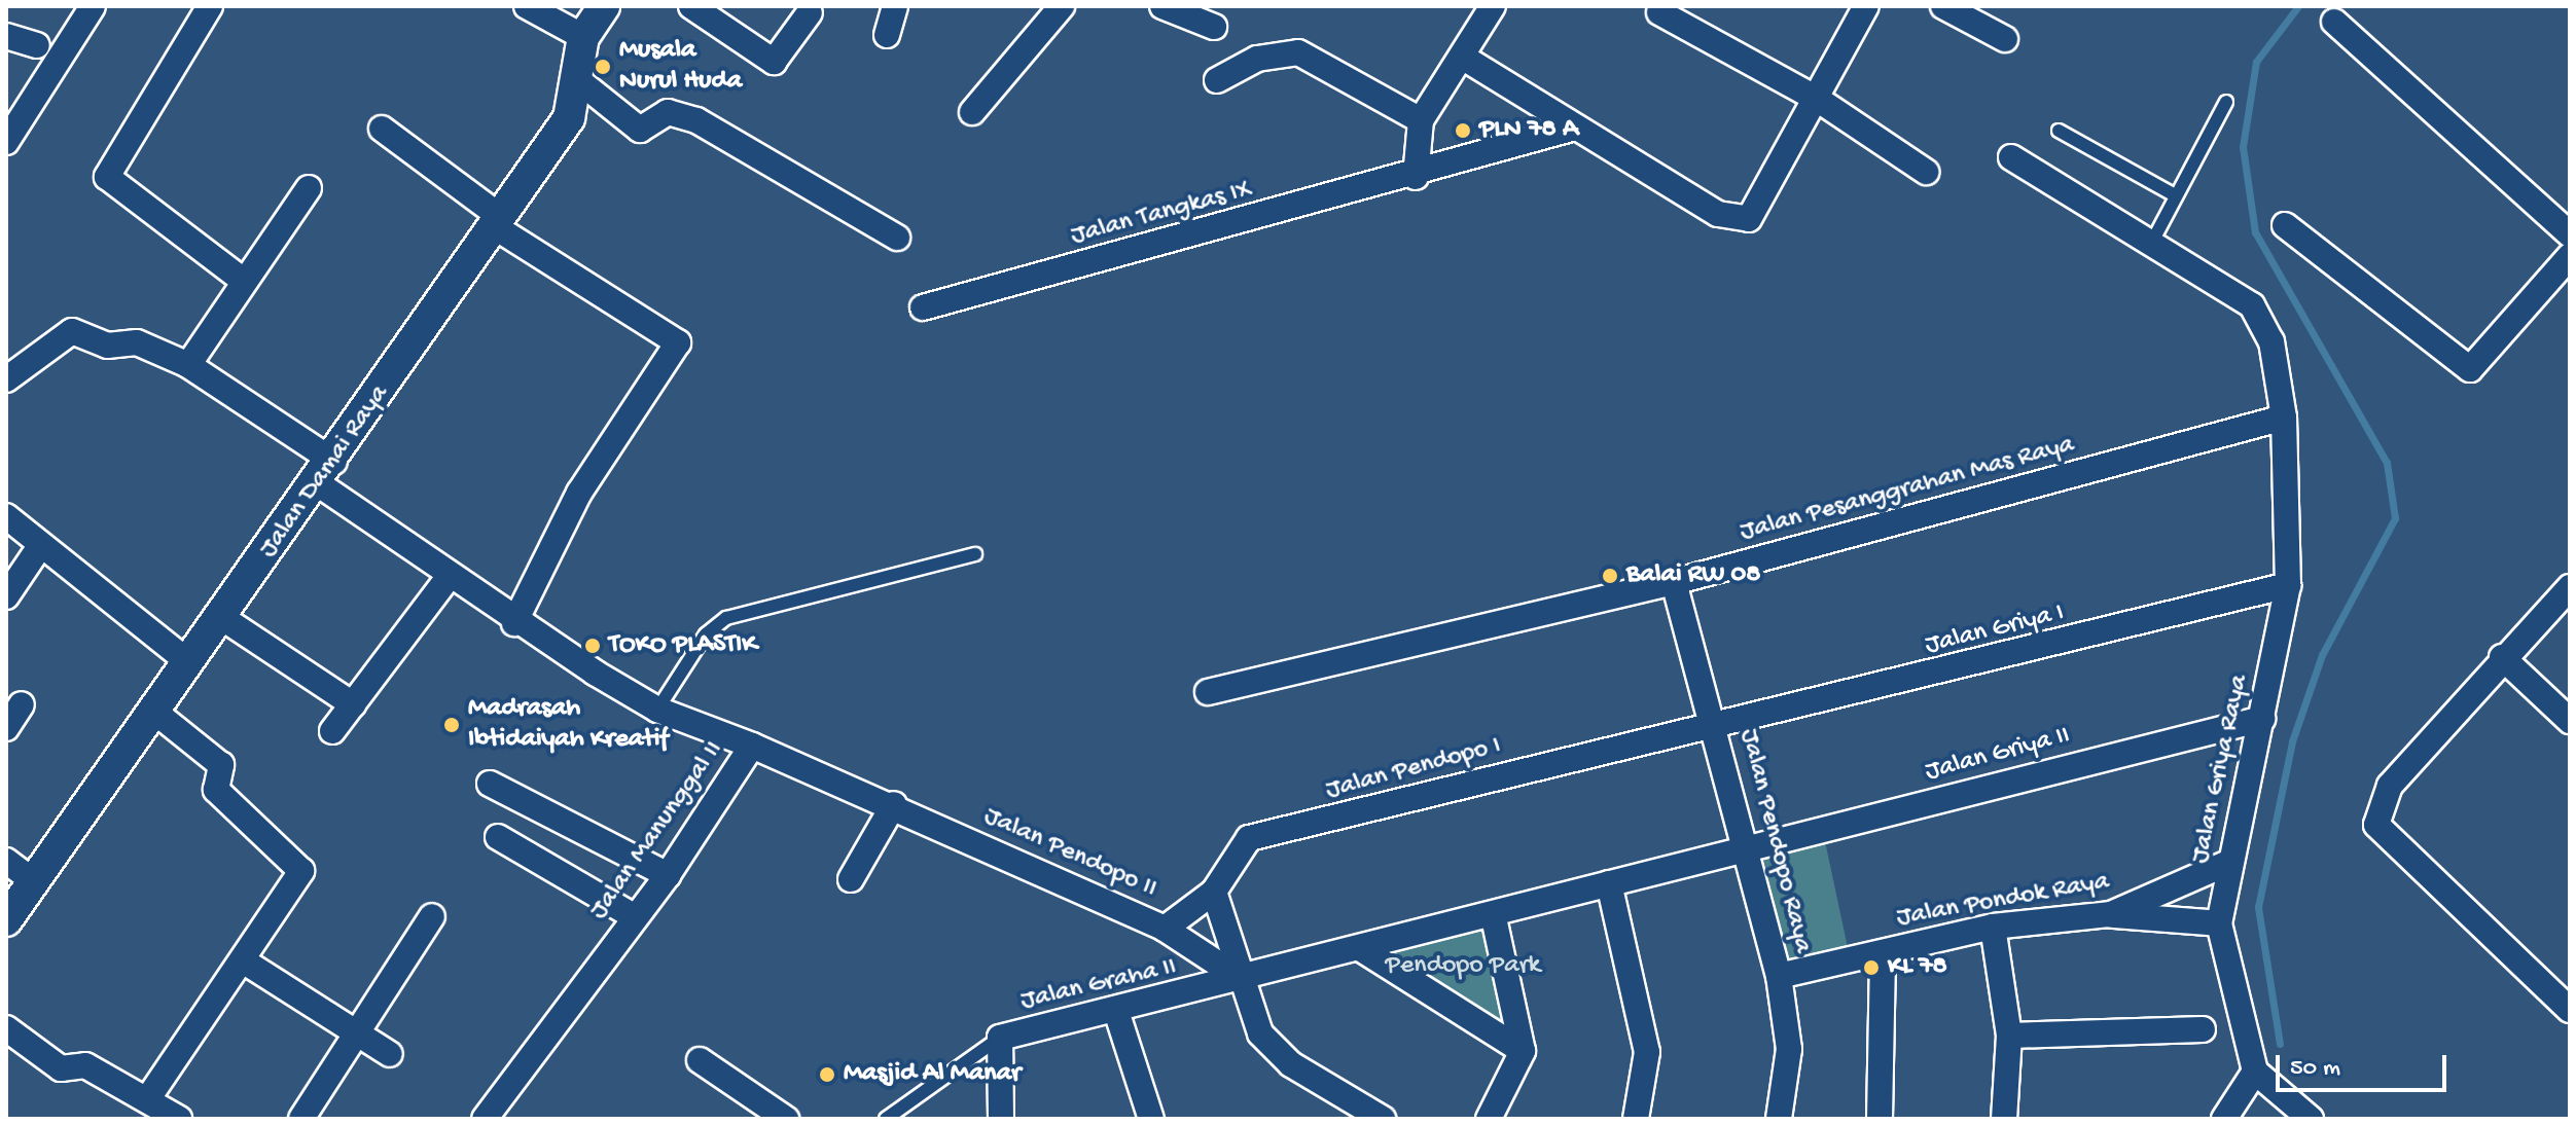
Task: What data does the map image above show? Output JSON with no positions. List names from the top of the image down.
{
  "streets": {
    "street": [
      "Jalan Tangkas IX",
      "Jalan Damai Raya",
      "Jalan Pesanggrahan Mas Raya",
      "Jalan Griya I",
      "Jalan Griya II",
      "Jalan Pendopo I",
      "Jalan Griya Raya",
      "Jalan Manunggal II",
      "Jalan Pendopo Raya",
      "Jalan Pendopo II",
      "Jalan Pondok Raya",
      "Jalan Graha II"
    ]
  },
  "crossings": [
    ["Jalan Damai Raya", "Jalan Manunggal II"],
    ["Jalan Pesanggrahan Mas Raya", "Jalan Griya Raya"],
    ["Jalan Pesanggrahan Mas Raya", "Jalan Pendopo Raya"],
    ["Jalan Griya I", "Jalan Pendopo I"],
    ["Jalan Griya I", "Jalan Griya Raya"],
    ["Jalan Griya I", "Jalan Pendopo Raya"],
    ["Jalan Griya II", "Jalan Griya Raya"],
    ["Jalan Griya II", "Jalan Pendopo Raya"],
    ["Jalan Pendopo I", "Jalan Pendopo Raya"],
    ["Jalan Pendopo I", "Jalan Pendopo II"],
    ["Jalan Griya Raya", "Jalan Pondok Raya"],
    ["Jalan Manunggal II", "Jalan Pendopo II"],
    ["Jalan Pendopo Raya", "Jalan Pondok Raya"],
    ["Jalan Pendopo II", "Jalan Graha II"]
  ],
  "parks": ["Pendopo Park"],
  "places": [
    "Musala Nurul Huda",
    "PLN 78 A",
    "Balai RW 08",
    "TOKO PLASTIK",
    "Madrasah Ibtidaiyah Kreatif",
    "KL 78",
    "Masjid Al Manar"
  ],
  "scale_bar": "50 m"
}
